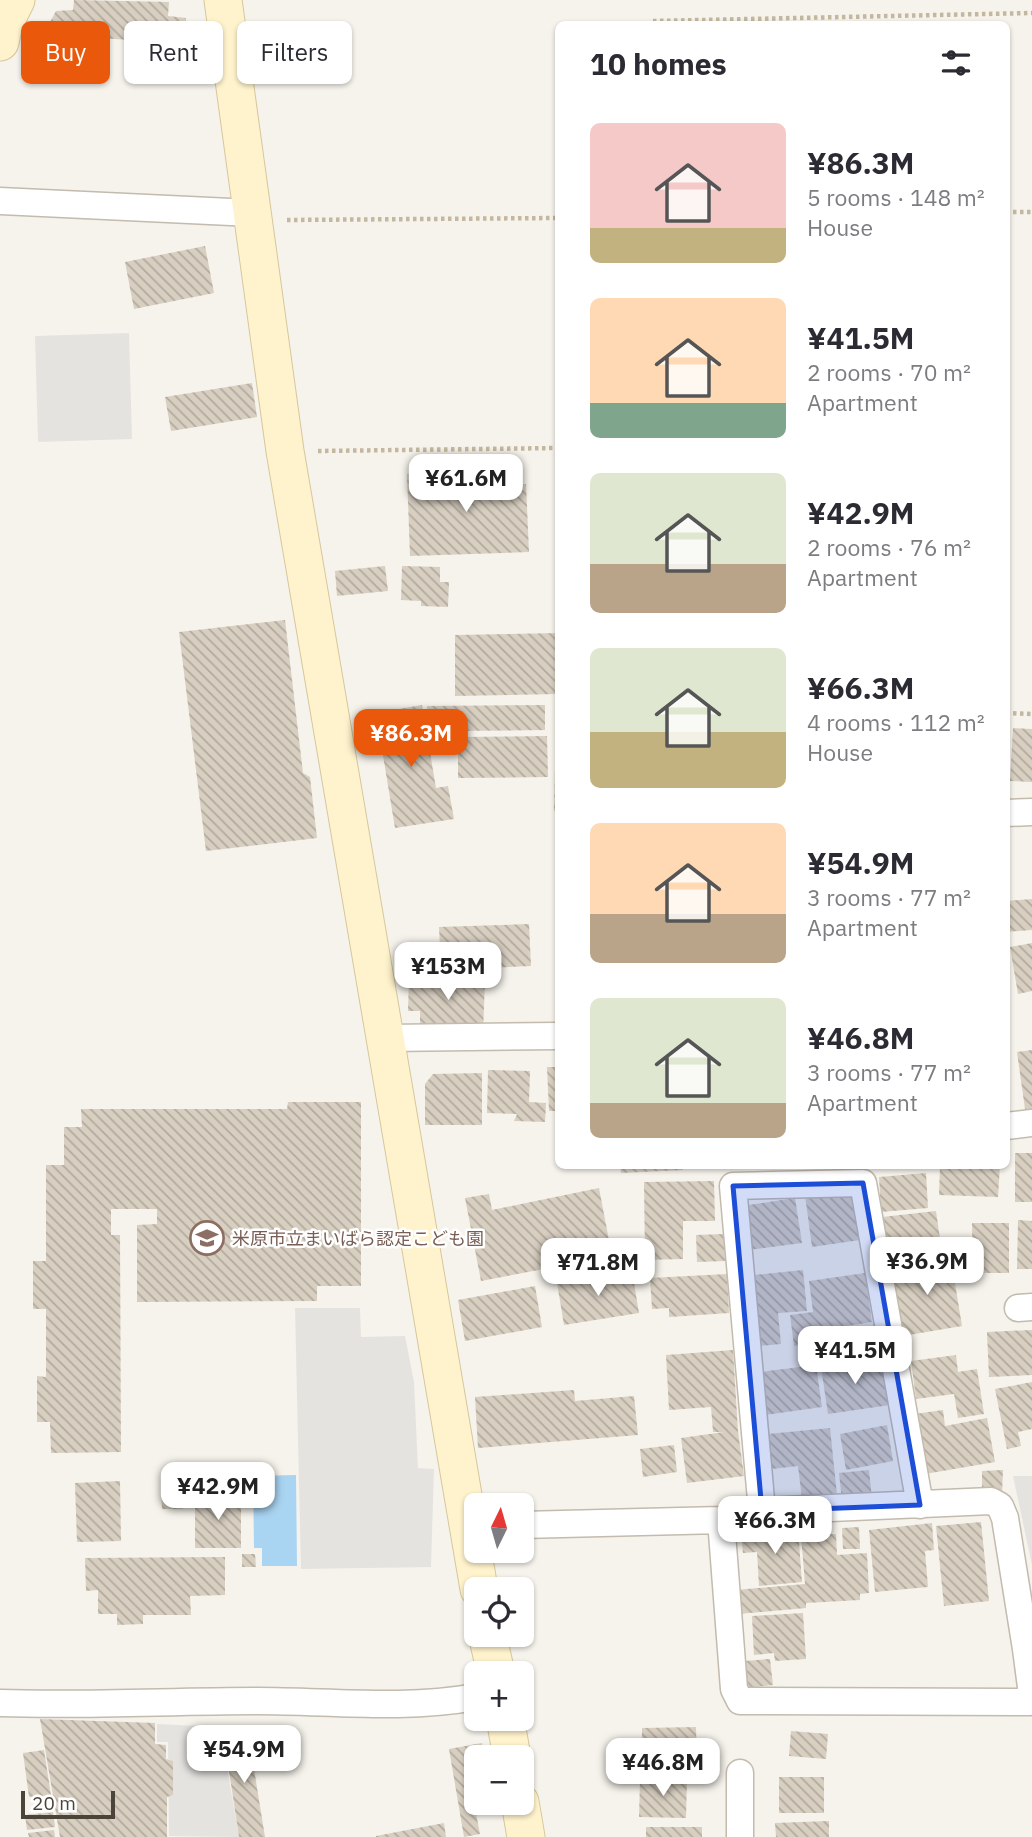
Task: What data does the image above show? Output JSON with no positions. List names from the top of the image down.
{
  "places": {
    "school or university": ["米原市立まいばら認定こども園"]
  },
  "scale_bar": "20 m",
  "north": "top",
  "page": {
    "chip": ["Buy", "Rent", "Filters"],
    "heading": "10 homes",
    "list": [
      {
        "name": "¥86.3M",
        "note": "5 rooms · 148 m² · House"
      },
      {
        "name": "¥41.5M",
        "note": "2 rooms · 70 m² · Apartment"
      },
      {
        "name": "¥42.9M",
        "note": "2 rooms · 76 m² · Apartment"
      },
      {
        "name": "¥66.3M",
        "note": "4 rooms · 112 m² · House"
      },
      {
        "name": "¥54.9M",
        "note": "3 rooms · 77 m² · Apartment"
      },
      {
        "name": "¥46.8M",
        "note": "3 rooms · 77 m² · Apartment"
      }
    ],
    "price": [
      "¥61.6M",
      "¥86.3M",
      "¥153M",
      "¥36.9M",
      "¥71.8M",
      "¥41.5M",
      "¥42.9M",
      "¥66.3M",
      "¥54.9M",
      "¥46.8M"
    ],
    "map_buttons": ["+", "−"],
    "scale": "20 m"
  }
}
